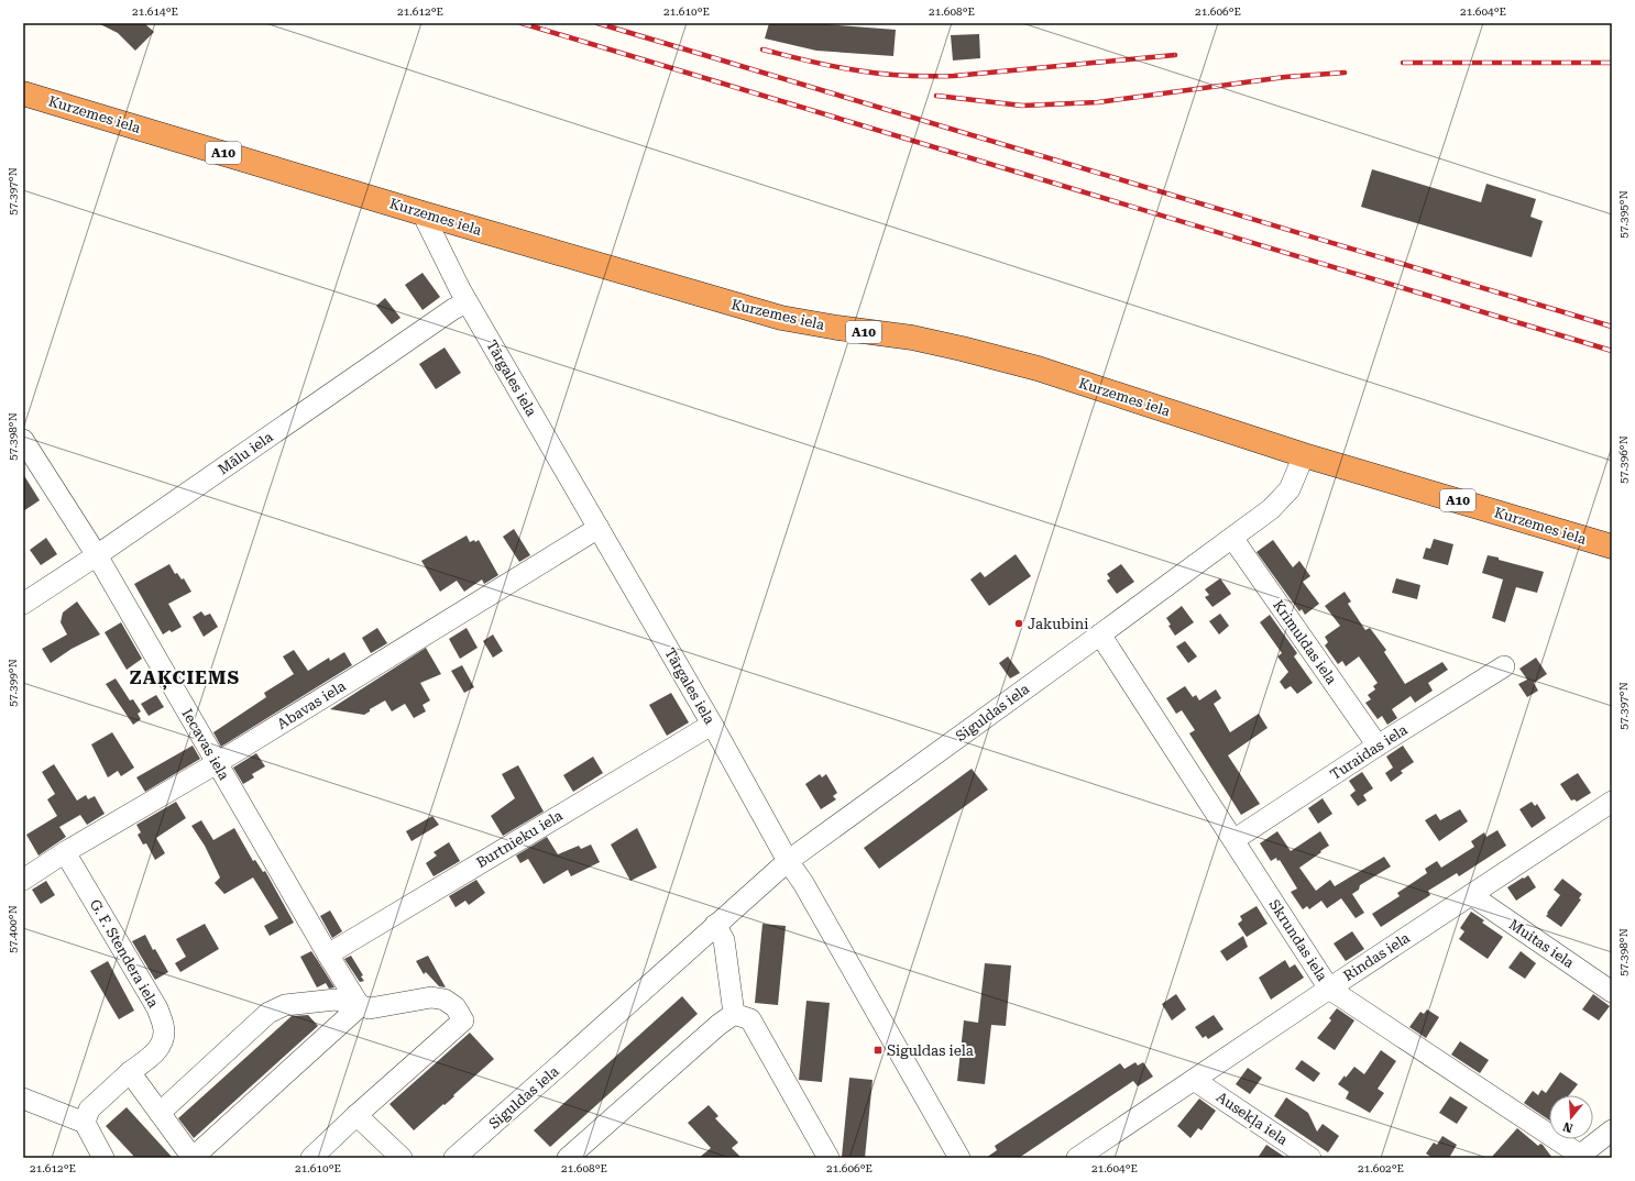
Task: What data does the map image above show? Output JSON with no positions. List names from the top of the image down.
{
  "streets": {
    "highway": ["Kurzemes iela", "A10"],
    "street": [
      "Tārgales iela",
      "Mālu iela",
      "Krimuldas iela",
      "Abavas iela",
      "Siguldas iela",
      "Iecavas iela",
      "Turaidas iela",
      "Burtnieku iela",
      "Skrundas iela",
      "Muitas iela",
      "G. F. Stendera iela",
      "Rindas iela",
      "Ausekļa iela"
    ]
  },
  "crossings": [
    ["Kurzemes iela", "Tārgales iela"],
    ["Kurzemes iela", "Siguldas iela"],
    ["Tārgales iela", "Mālu iela"],
    ["Tārgales iela", "Abavas iela"],
    ["Tārgales iela", "Siguldas iela"],
    ["Tārgales iela", "Burtnieku iela"],
    ["Mālu iela", "Iecavas iela"],
    ["Krimuldas iela", "Siguldas iela"],
    ["Krimuldas iela", "Turaidas iela"],
    ["Abavas iela", "Iecavas iela"],
    ["Abavas iela", "G. F. Stendera iela"],
    ["Siguldas iela", "Skrundas iela"],
    ["Iecavas iela", "Burtnieku iela"],
    ["Turaidas iela", "Skrundas iela"],
    ["Skrundas iela", "Rindas iela"],
    ["Muitas iela", "Rindas iela"],
    ["Rindas iela", "Ausekļa iela"]
  ],
  "districts": ["ZAĶCIEMS"],
  "places": {
    "other": ["Jakubini"],
    "transit": ["Siguldas iela"]
  },
  "north": "bottom",
  "coordinates": [
    "21.614°E",
    "21.612°E",
    "21.610°E",
    "21.608°E",
    "21.606°E",
    "21.604°E",
    "57.397°N",
    "57.395°N",
    "57.398°N",
    "57.396°N",
    "57.399°N",
    "57.400°N",
    "21.602°E"
  ]
}
